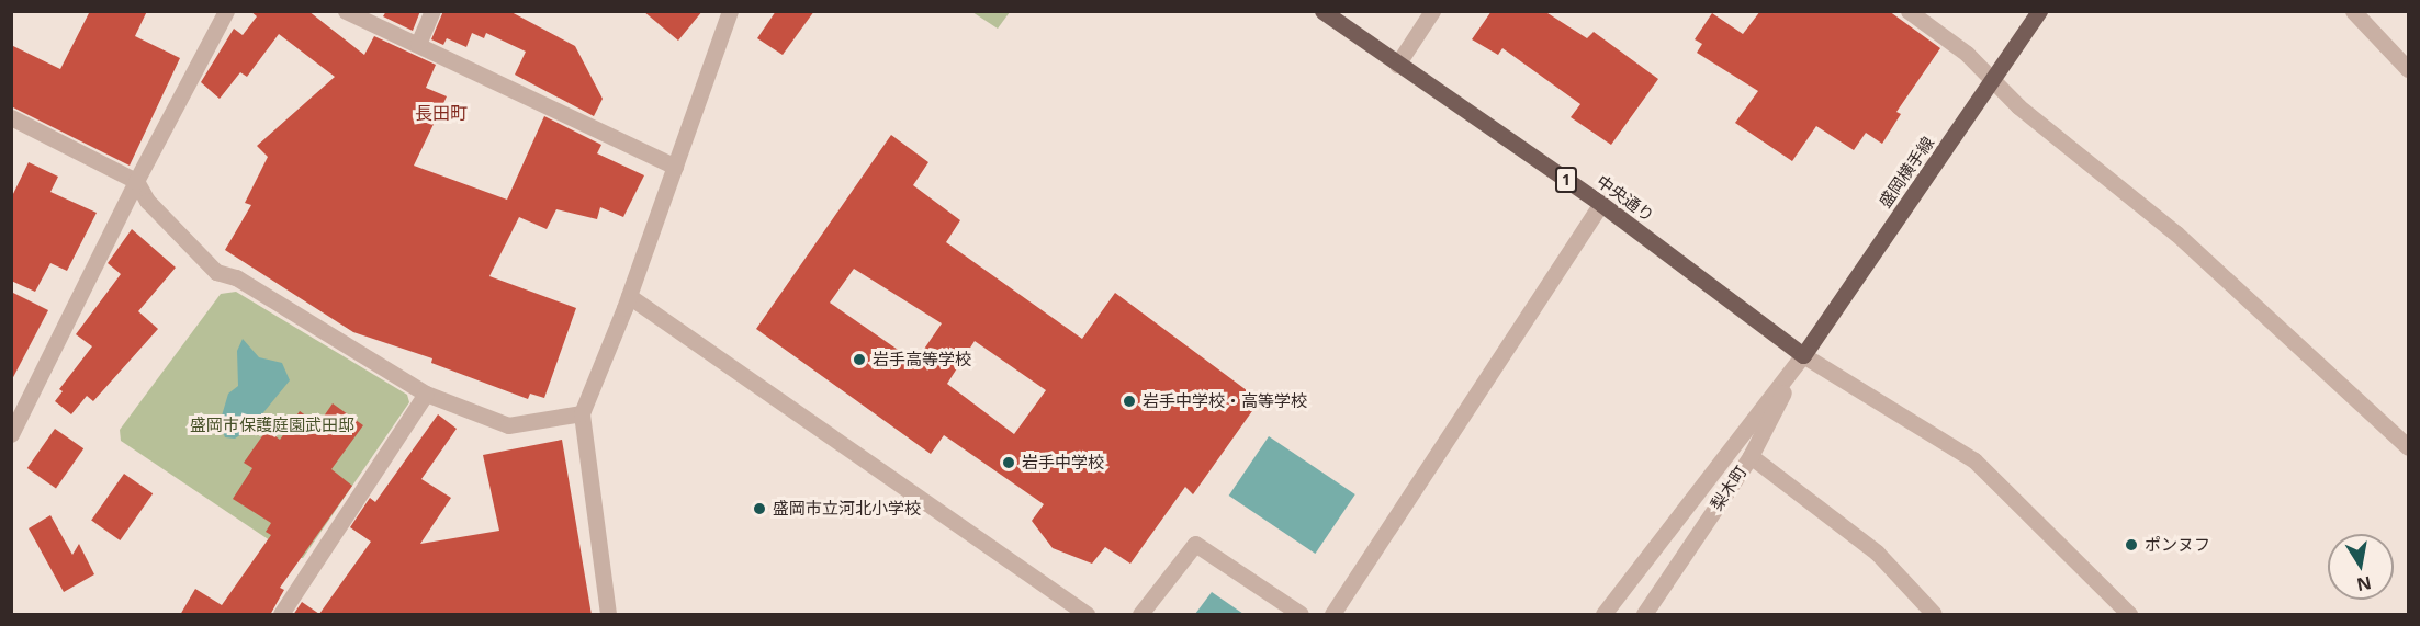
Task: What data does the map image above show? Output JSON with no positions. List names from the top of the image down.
{
  "streets": {
    "main road": ["盛岡横手線", "1", "中央通り"],
    "street": ["梨木町"]
  },
  "crossings": [
    ["盛岡横手線", "中央通り"],
    ["盛岡横手線", "梨木町"],
    ["中央通り", "梨木町"]
  ],
  "districts": ["長田町"],
  "parks": ["盛岡市保護庭園武田邸"],
  "places": [
    "岩手高等学校",
    "岩手中学校・高等学校",
    "岩手中学校",
    "盛岡市立河北小学校",
    "ポンヌフ"
  ],
  "north": "bottom"
}
